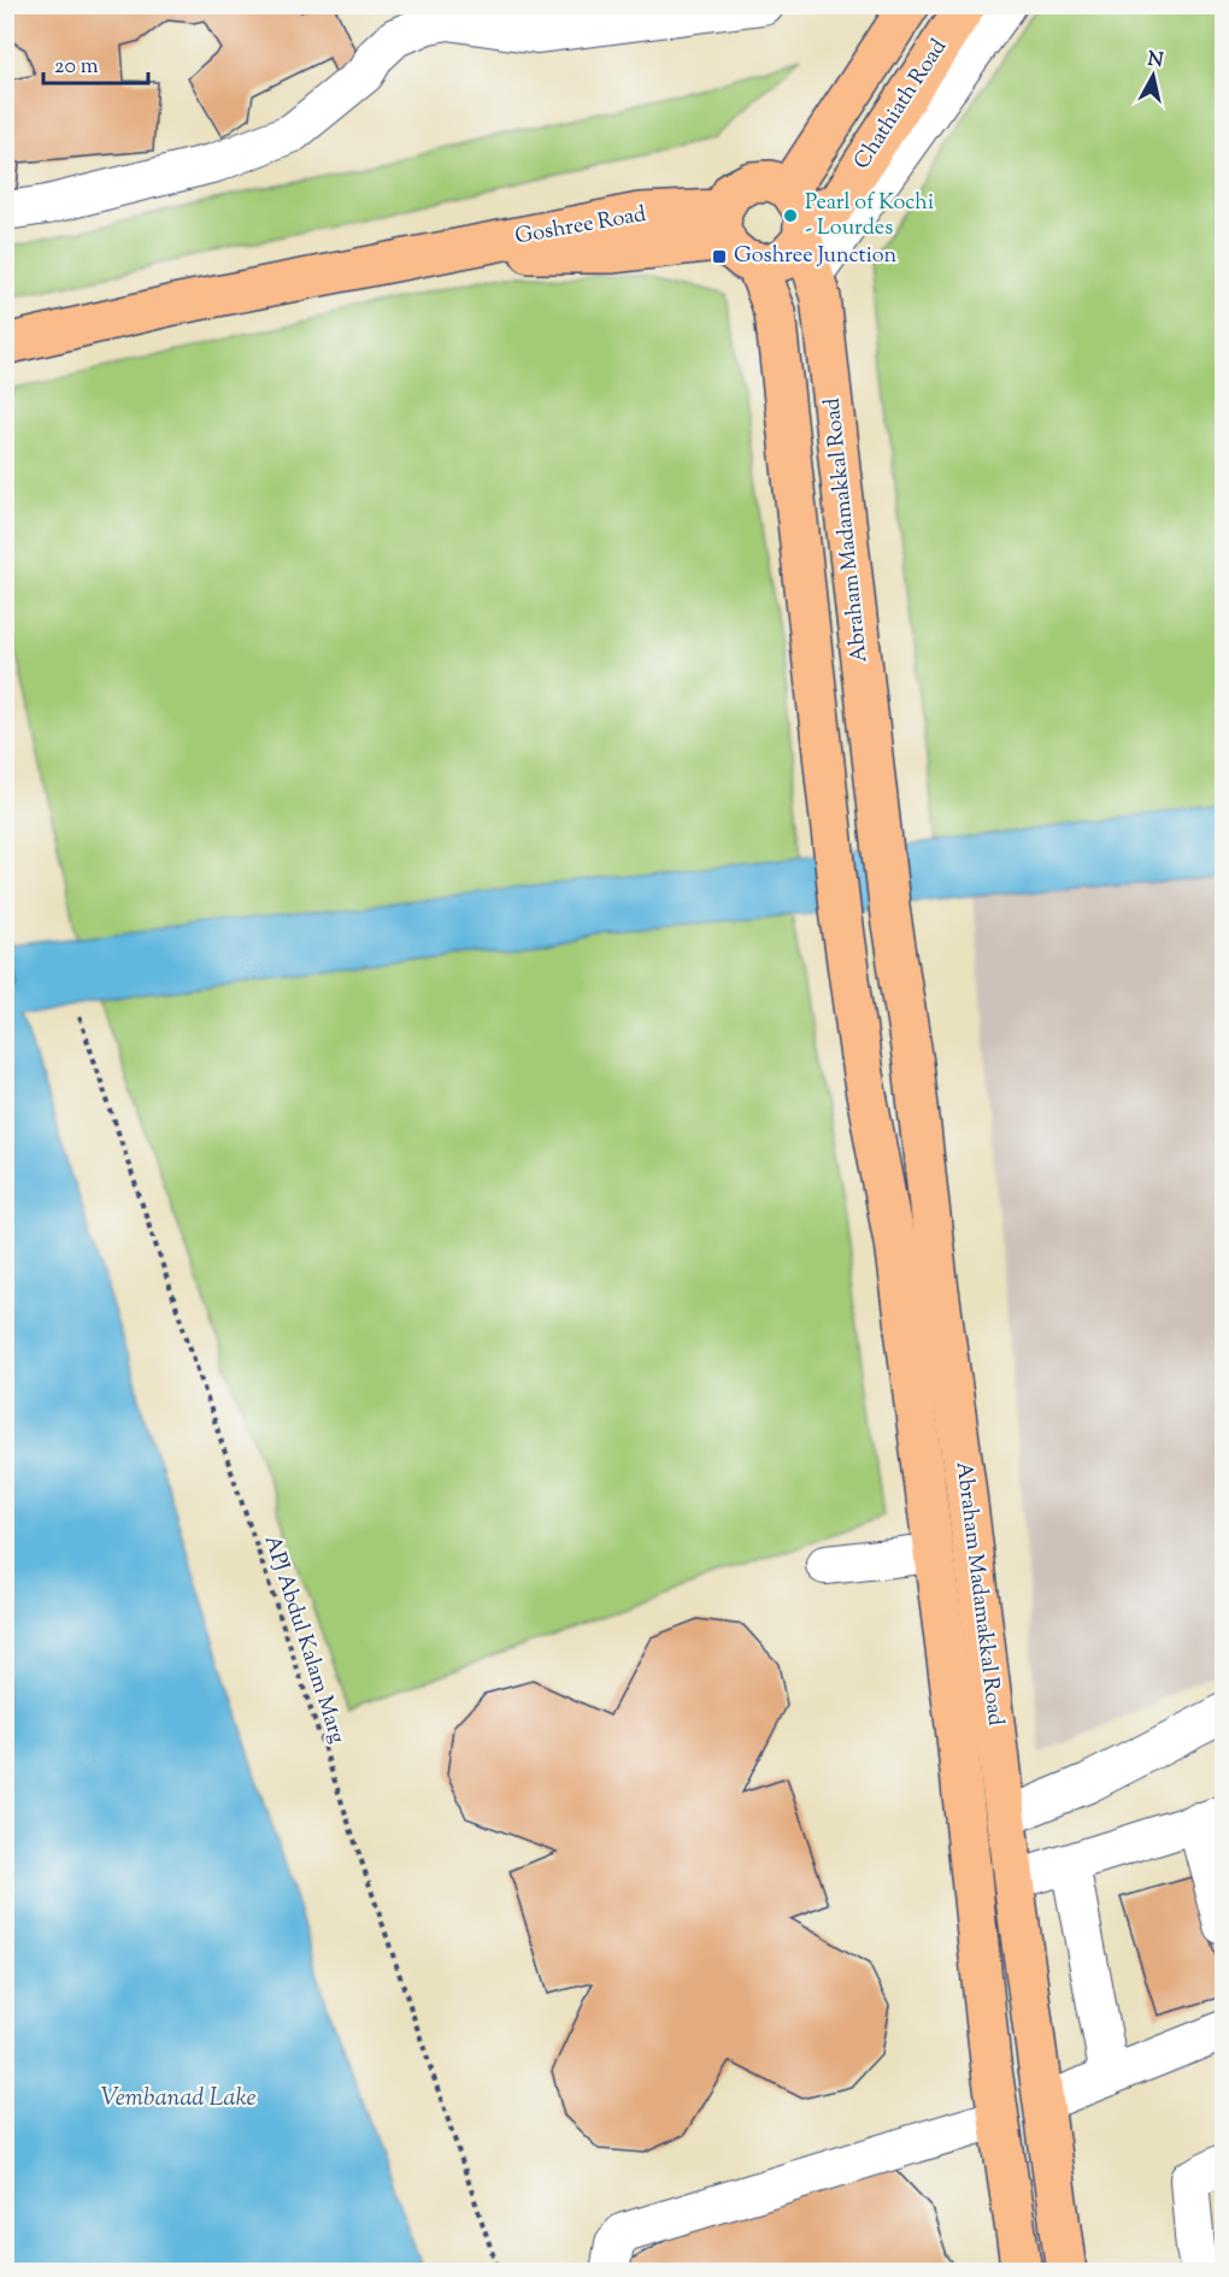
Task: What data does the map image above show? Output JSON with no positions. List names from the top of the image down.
{
  "streets": {
    "main road": ["Chathiath Road", "Goshree Road", "Abraham Madamakkal Road"],
    "path": ["APJ Abdul Kalam Marg"]
  },
  "crossings": [
    ["Chathiath Road", "Goshree Road"],
    ["Chathiath Road", "Abraham Madamakkal Road"],
    ["Goshree Road", "Abraham Madamakkal Road"]
  ],
  "water": ["Vembanad Lake"],
  "places": {
    "other": ["Pearl of Kochi - Lourdes"],
    "transit": ["Goshree Junction"]
  },
  "scale_bar": "20 m",
  "north": "top"
}
